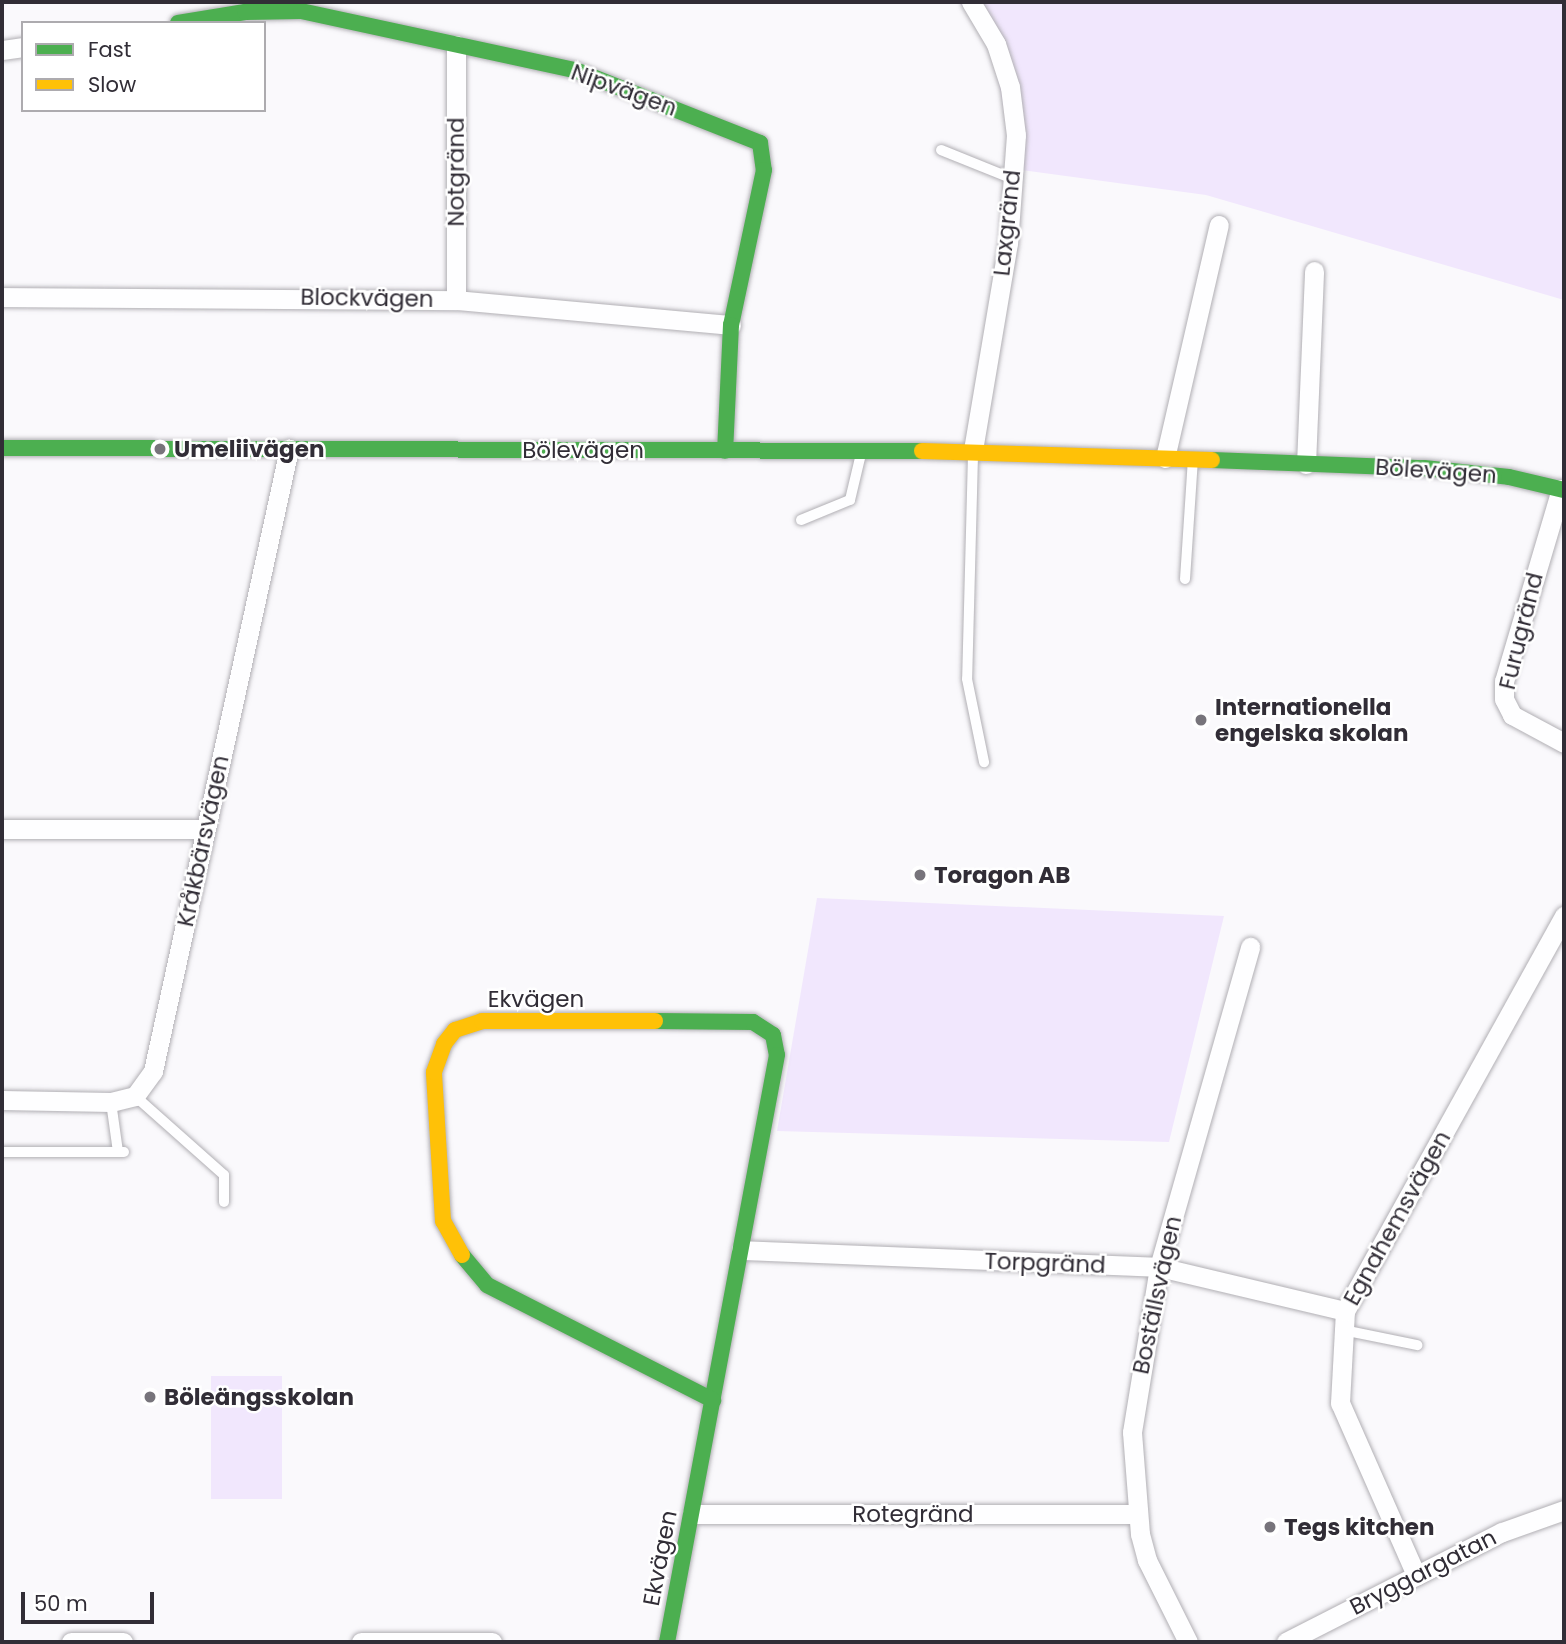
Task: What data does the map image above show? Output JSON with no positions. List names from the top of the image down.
{
  "streets": {
    "street": [
      "Nipvägen",
      "Notgränd",
      "Laxgränd",
      "Blockvägen",
      "Bölevägen",
      "Furugränd",
      "Kråkbärsvägen",
      "Ekvägen",
      "Egnahemsvägen",
      "Torpgränd",
      "Boställsvägen",
      "Rotegränd",
      "Bryggargatan"
    ]
  },
  "crossings": [
    ["Nipvägen", "Notgränd"],
    ["Nipvägen", "Blockvägen"],
    ["Nipvägen", "Bölevägen"],
    ["Notgränd", "Blockvägen"],
    ["Laxgränd", "Bölevägen"],
    ["Bölevägen", "Furugränd"],
    ["Bölevägen", "Kråkbärsvägen"],
    ["Ekvägen", "Torpgränd"],
    ["Ekvägen", "Rotegränd"],
    ["Egnahemsvägen", "Torpgränd"],
    ["Egnahemsvägen", "Bryggargatan"],
    ["Torpgränd", "Boställsvägen"],
    ["Boställsvägen", "Rotegränd"]
  ],
  "places": [
    "Umeliivägen",
    "Internationella engelska skolan",
    "Toragon AB",
    "Böleängsskolan",
    "Tegs kitchen"
  ],
  "legend": ["Fast", "Slow"],
  "scale_bar": "50 m"
}
